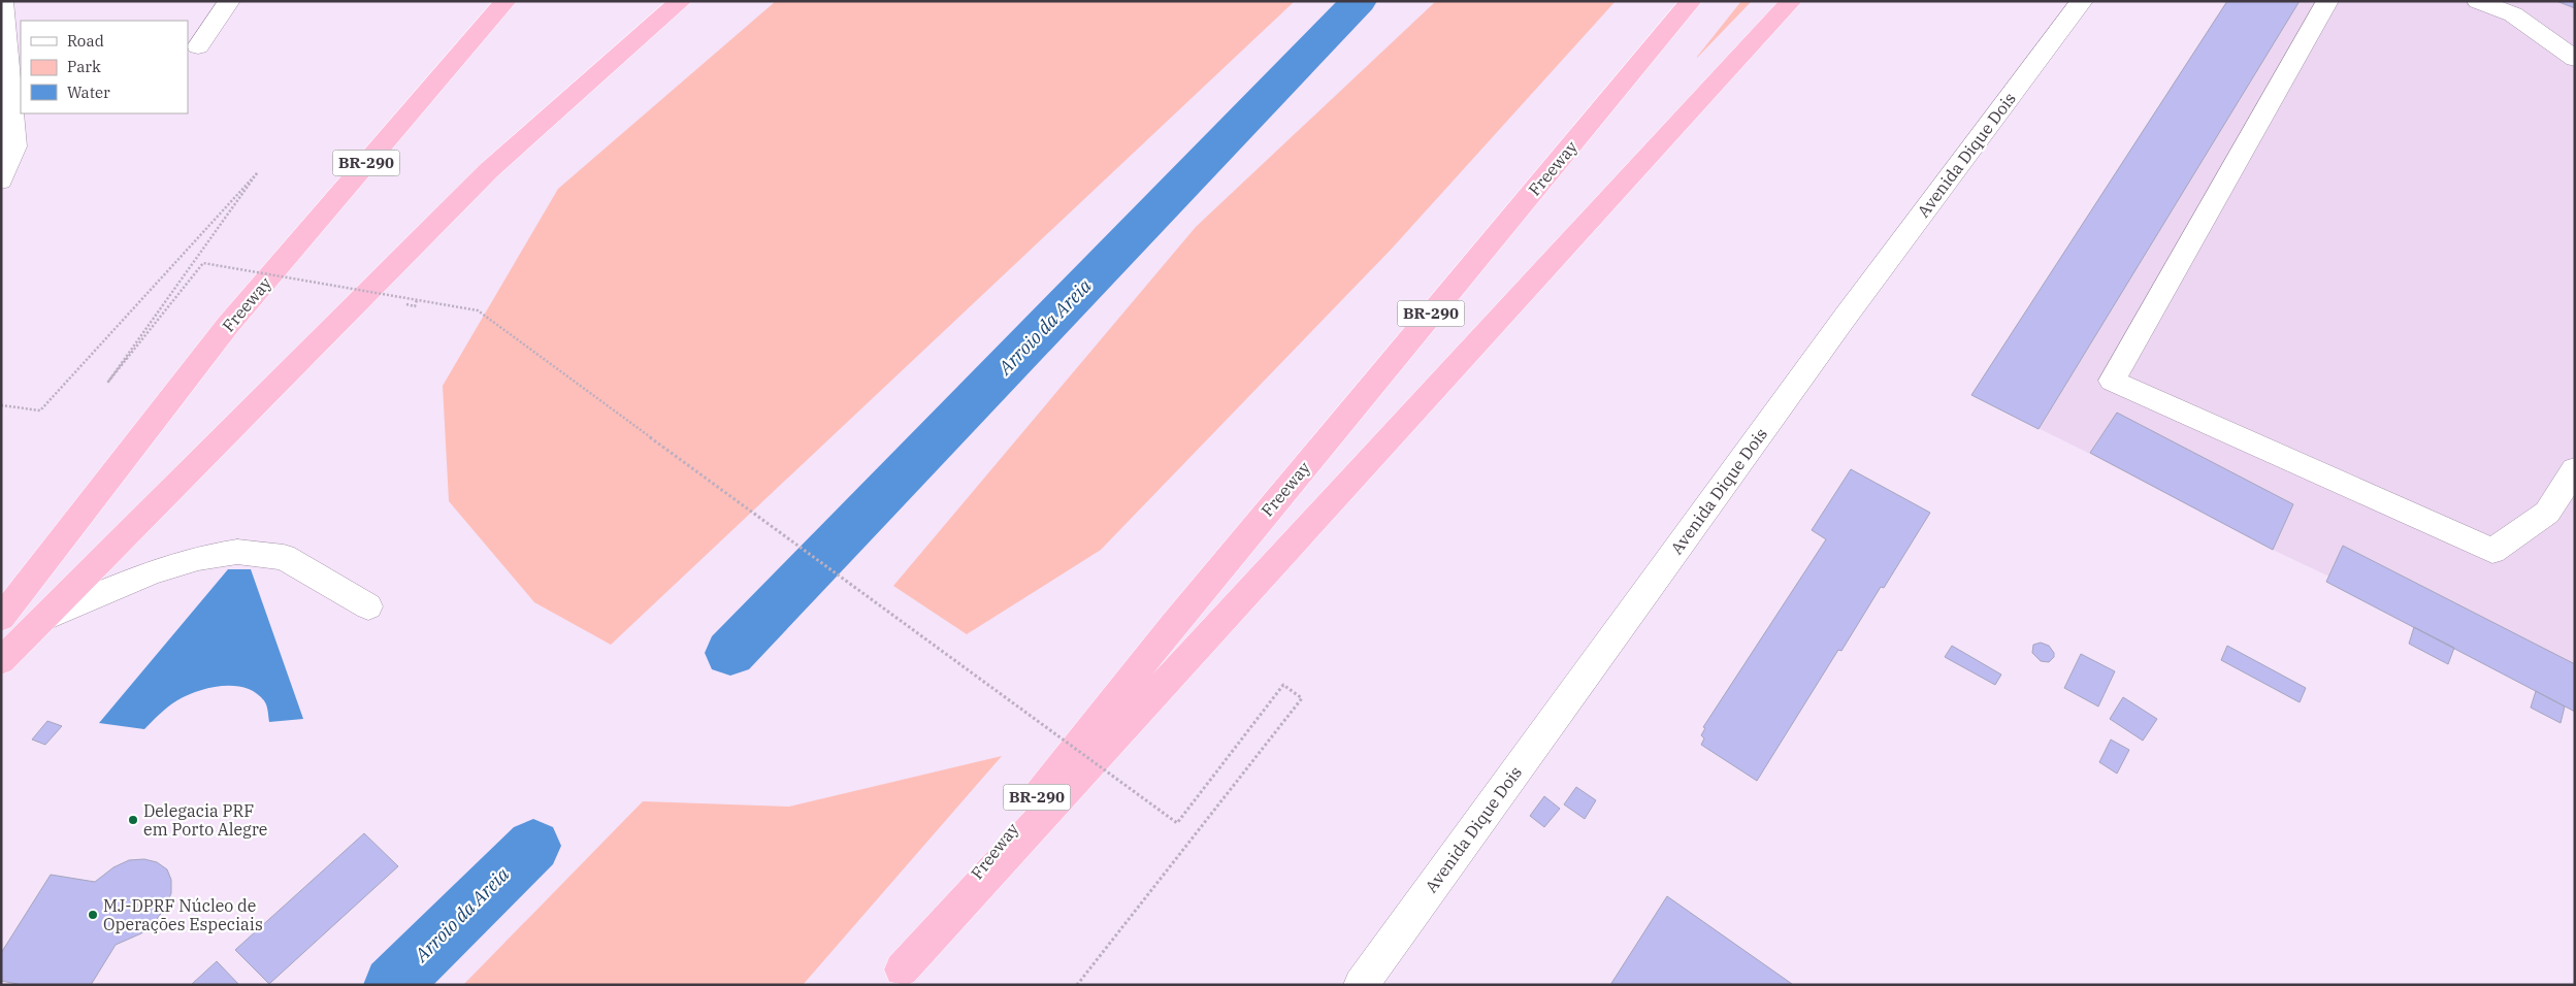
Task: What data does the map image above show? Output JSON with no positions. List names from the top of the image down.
{
  "streets": {
    "highway": ["BR-290", "Freeway"],
    "street": ["Avenida Dique Dois"]
  },
  "water": ["Arroio da Areia"],
  "places": ["Delegacia PRF em Porto Alegre", "MJ-DPRF Núcleo de Operações Especiais"],
  "legend": ["Road", "Park", "Water"]
}
